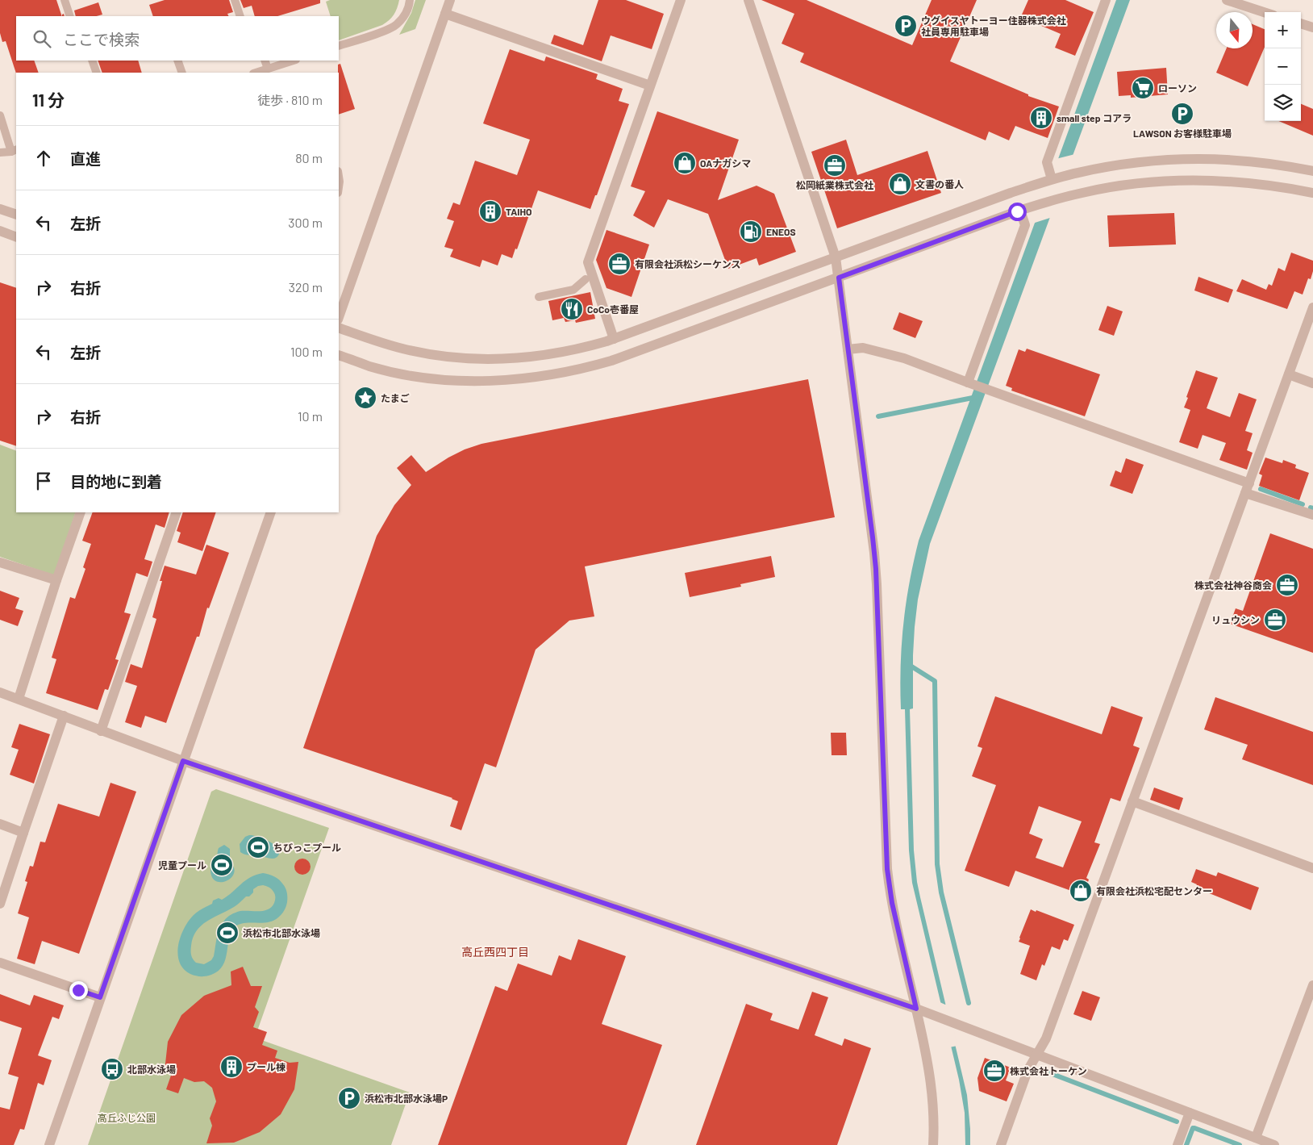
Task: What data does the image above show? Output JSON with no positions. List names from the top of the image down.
{
  "districts": ["高丘西四丁目"],
  "parks": ["高丘ふじ公園"],
  "places": {
    "parking": ["ウグイスヤトーヨー住器株式会社 社員専用駐車場", "LAWSON お客様駐車場", "浜松市北部水泳場P"],
    "supermarket": ["ローソン"],
    "building": ["small step コアラ", "TAIHO", "プール棟"],
    "shop": ["OAナガシマ", "文書の番人", "有限会社浜松宅配センター"],
    "office": [
      "松岡紙業株式会社",
      "有限会社浜松シーケンス",
      "株式会社神谷商会",
      "リュウシン",
      "株式会社トーケン"
    ],
    "fuel station": ["ENEOS"],
    "restaurant": ["CoCo壱番屋"],
    "place": ["たまご"],
    "sports": ["ちびっこプール", "児童プール", "浜松市北部水泳場"],
    "bus stop": ["北部水泳場"]
  },
  "north": "bottom",
  "page": {
    "map_buttons": ["+", "−"],
    "search": "ここで検索",
    "heading": ["11 分", "徒歩 · 810 m"],
    "list": [
      ["直進", "80 m"],
      ["左折", "300 m"],
      ["右折", "320 m"],
      ["左折", "100 m"],
      ["右折", "10 m"],
      "目的地に到着"
    ]
  }
}
